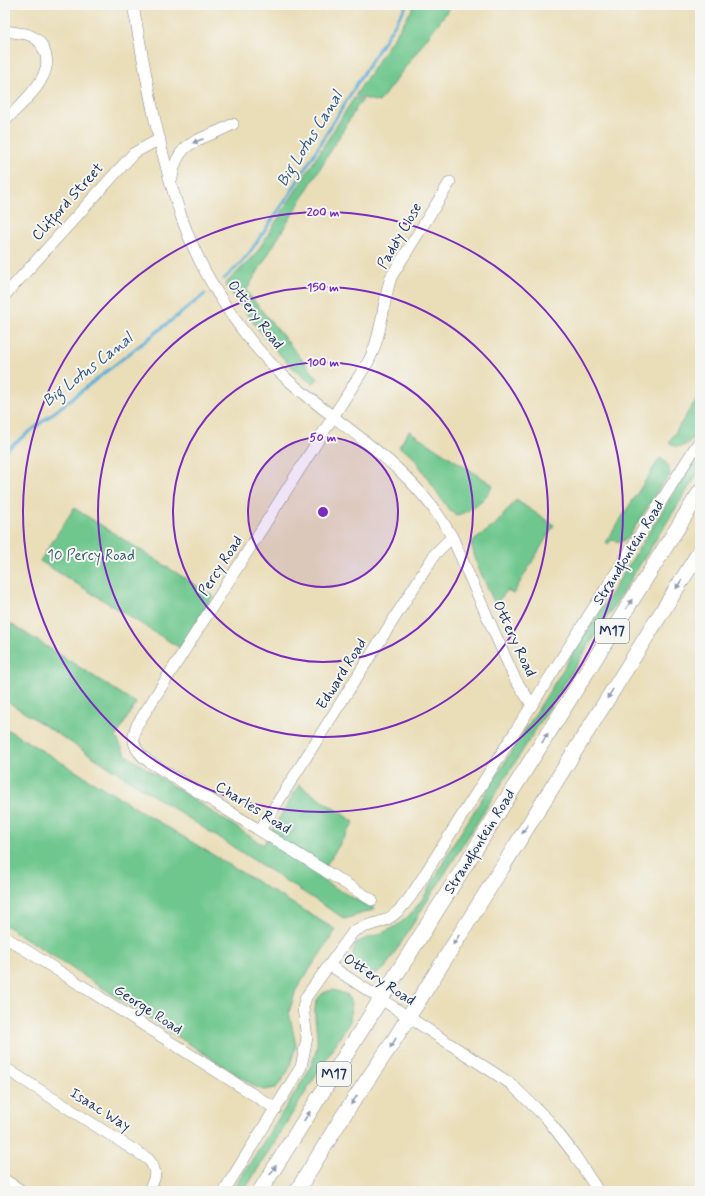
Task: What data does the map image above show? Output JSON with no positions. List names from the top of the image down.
{
  "streets": {
    "main road": ["Strandfontein Road", "M17"],
    "street": [
      "Clifford Street",
      "Paddy Close",
      "Ottery Road",
      "Percy Road",
      "Edward Road",
      "Charles Road",
      "George Road",
      "Isaac Way"
    ]
  },
  "crossings": [
    ["Clifford Street", "Ottery Road"],
    ["Paddy Close", "Ottery Road"],
    ["Paddy Close", "Percy Road"],
    ["Ottery Road", "Strandfontein Road"],
    ["Ottery Road", "Percy Road"],
    ["Ottery Road", "Edward Road"],
    ["Percy Road", "Charles Road"],
    ["Edward Road", "Charles Road"]
  ],
  "water": ["Big Lotus Canal"],
  "parks": ["10 Percy Road"],
  "rings": [
    "200 m",
    "150 m",
    "100 m",
    "50 m"
  ]
}
